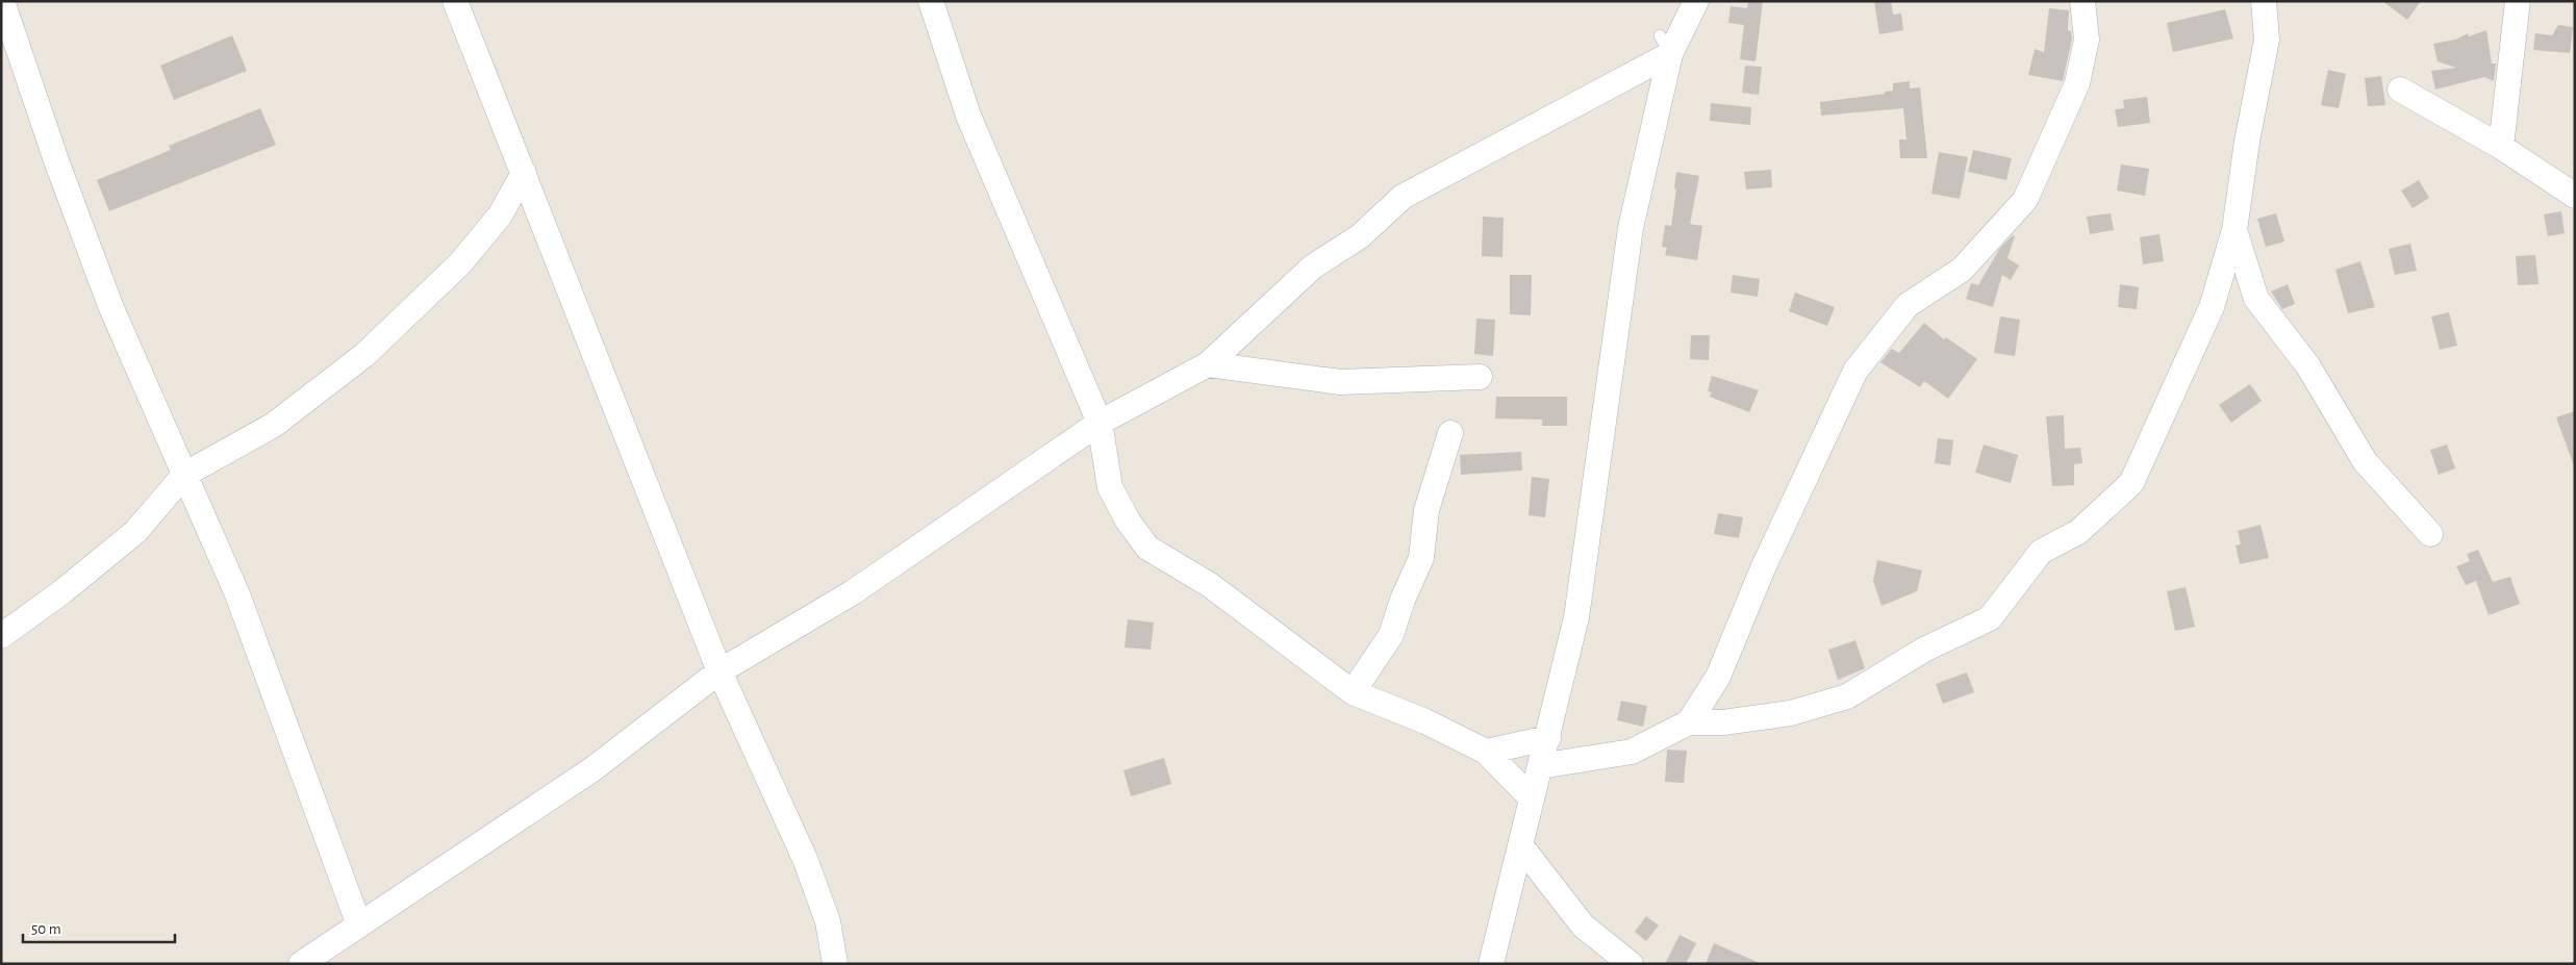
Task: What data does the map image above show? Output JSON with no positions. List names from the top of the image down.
{
  "scale_bar": "50 m"
}
